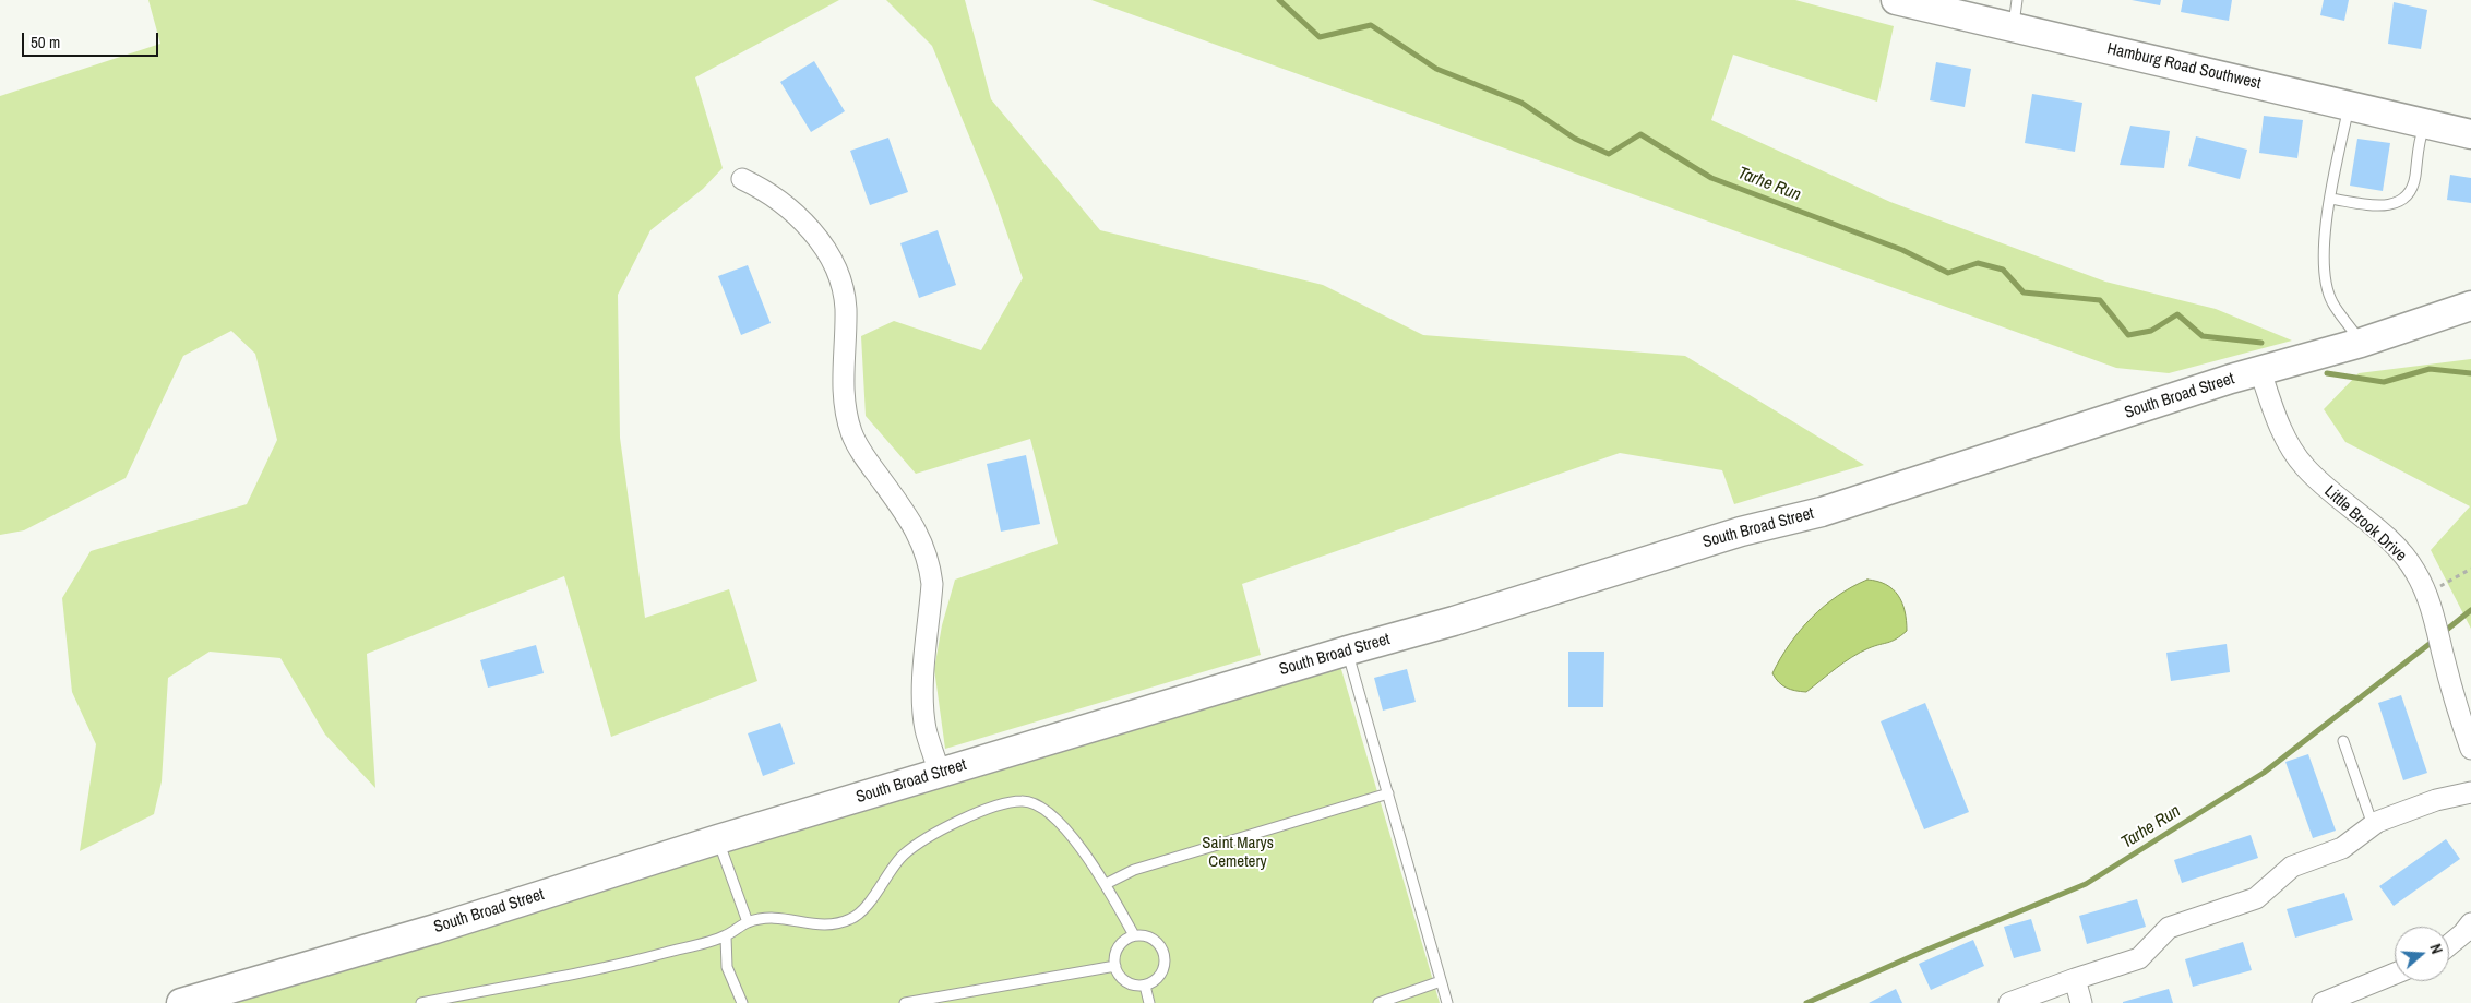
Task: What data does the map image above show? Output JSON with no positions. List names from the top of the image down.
{
  "streets": {
    "street": ["Hamburg Road Southwest", "South Broad Street", "Little Brook Drive"]
  },
  "crossings": [
    ["South Broad Street", "Little Brook Drive"]
  ],
  "water": ["Tarhe Run"],
  "parks": ["Saint Marys Cemetery"],
  "scale_bar": "50 m",
  "north": "right"
}
